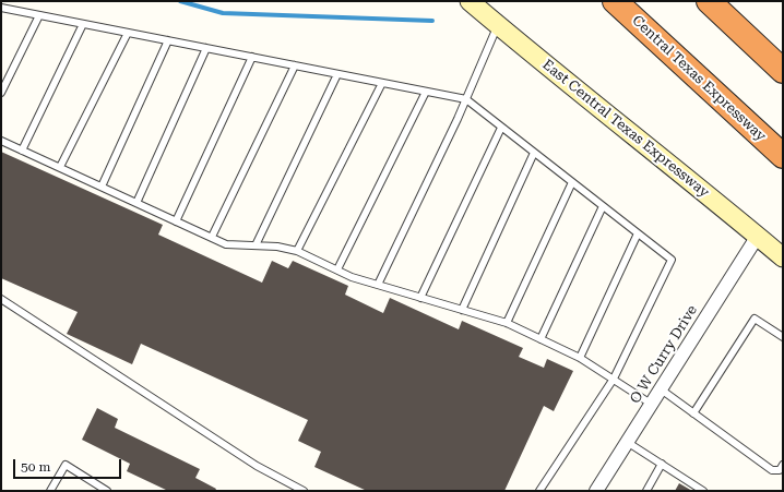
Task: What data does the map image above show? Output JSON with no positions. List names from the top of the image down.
{
  "streets": {
    "highway": ["Central Texas Expressway"],
    "main road": ["East Central Texas Expressway"],
    "street": ["O W Curry Drive"]
  },
  "crossings": [
    ["East Central Texas Expressway", "O W Curry Drive"]
  ],
  "scale_bar": "50 m"
}
